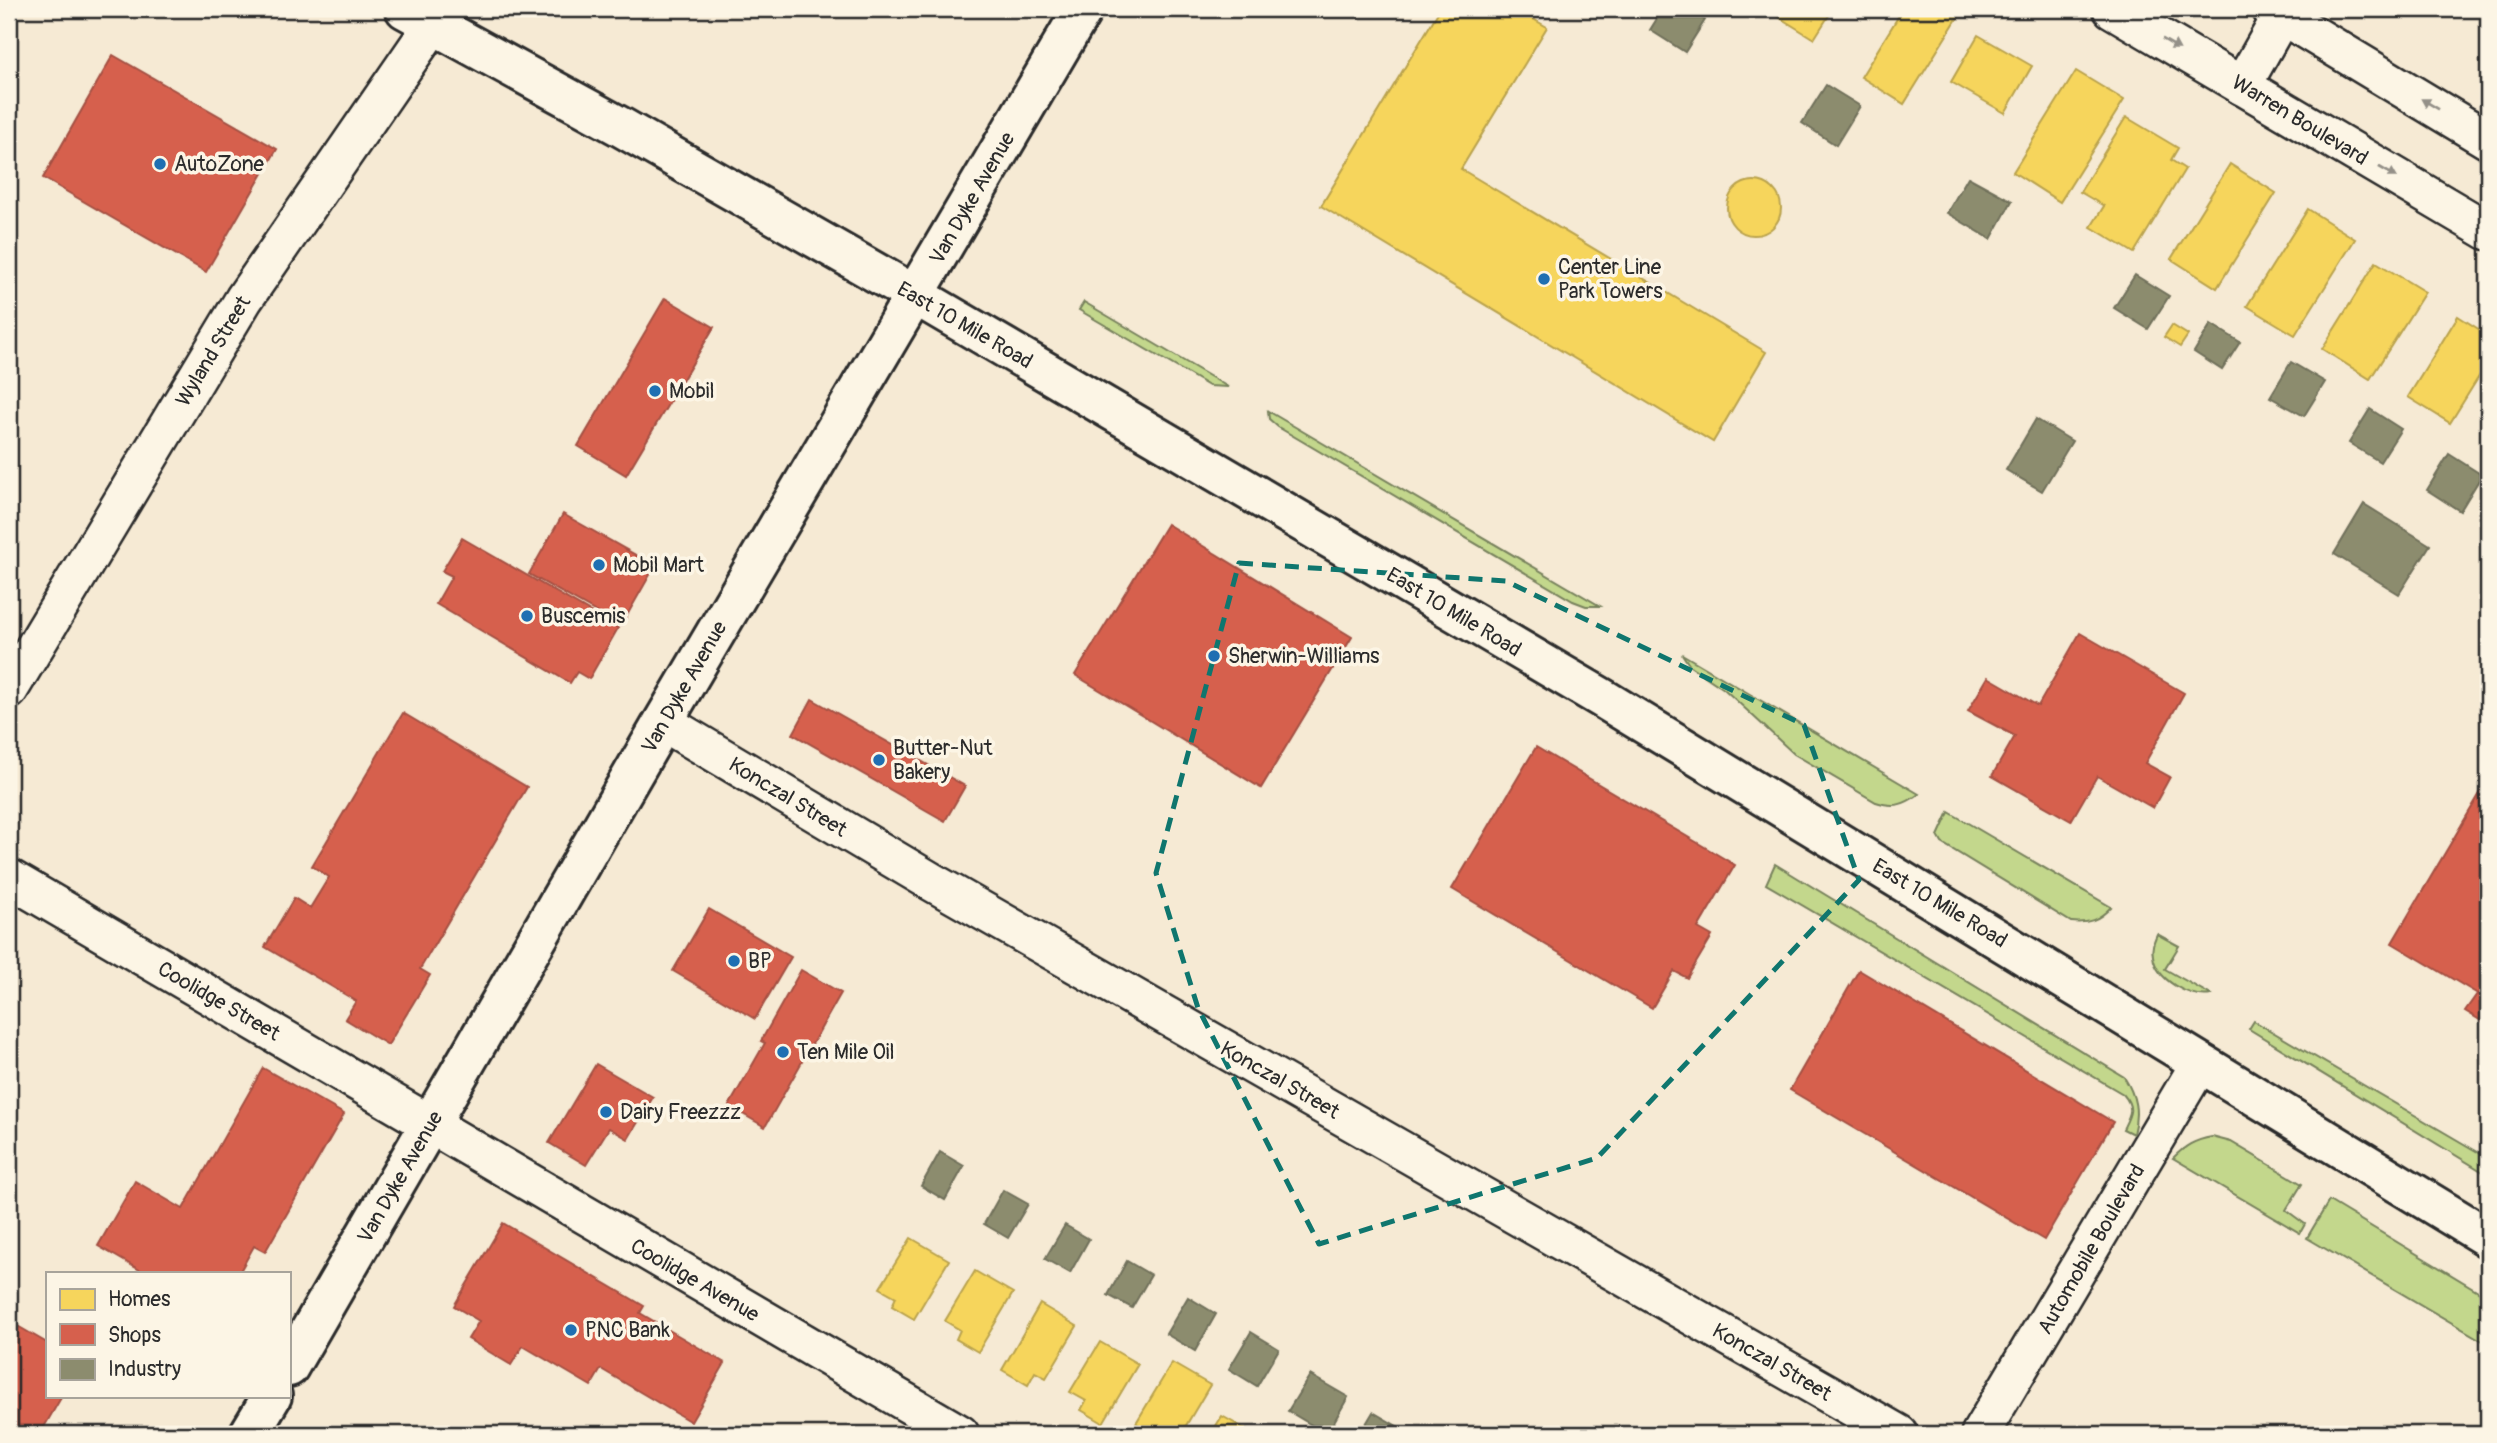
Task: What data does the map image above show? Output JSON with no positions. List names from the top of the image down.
{
  "streets": {
    "main road": ["Van Dyke Avenue", "East 10 Mile Road"],
    "street": [
      "Warren Boulevard",
      "Wyland Street",
      "Konczal Street",
      "Coolidge Street",
      "Automobile Boulevard",
      "Coolidge Avenue"
    ]
  },
  "crossings": [
    ["Van Dyke Avenue", "East 10 Mile Road"],
    ["Van Dyke Avenue", "Konczal Street"],
    ["Van Dyke Avenue", "Coolidge Street"],
    ["Van Dyke Avenue", "Coolidge Avenue"],
    ["East 10 Mile Road", "Wyland Street"],
    ["East 10 Mile Road", "Automobile Boulevard"],
    ["Coolidge Street", "Coolidge Avenue"]
  ],
  "places": [
    "AutoZone",
    "Center Line Park Towers",
    "Mobil",
    "Mobil Mart",
    "Buscemis",
    "Sherwin-Williams",
    "Butter-Nut Bakery",
    "BP",
    "Ten Mile Oil",
    "Dairy Freezzz",
    "PNC Bank"
  ],
  "legend": ["Homes", "Shops", "Industry"]
}
